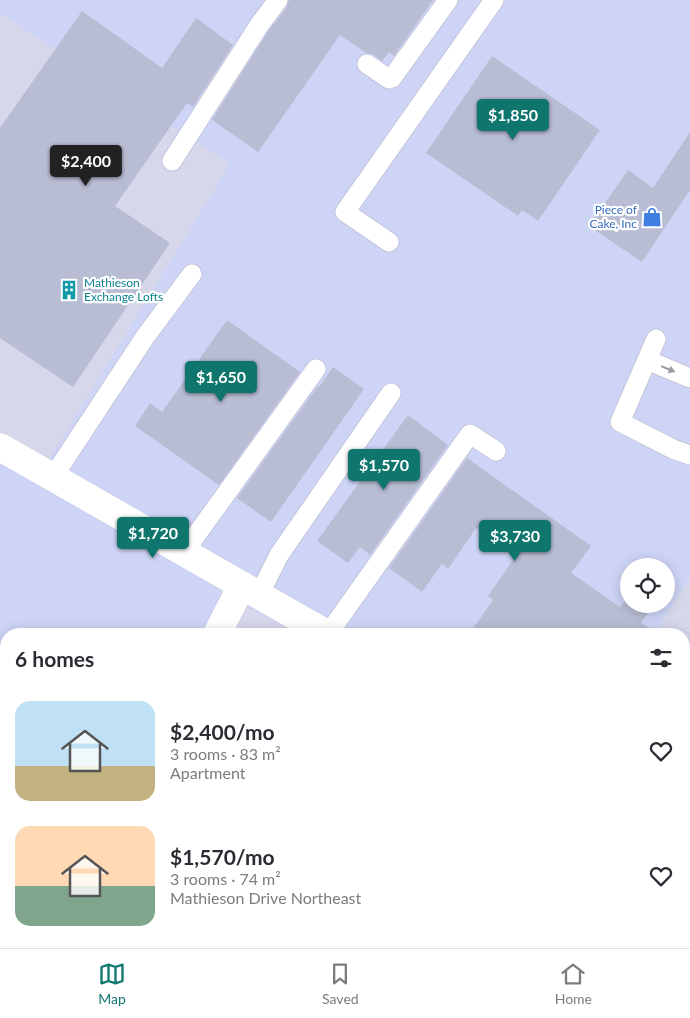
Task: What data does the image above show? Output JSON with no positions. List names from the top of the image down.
{
  "places": {
    "shop": ["Piece of Cake, Inc"],
    "building": ["Mathieson Exchange Lofts"]
  },
  "page": {
    "price": [
      "$1,850",
      "$2,400",
      "$1,650",
      "$1,570",
      "$1,720",
      "$3,730"
    ],
    "heading": "6 homes",
    "list": [
      {
        "name": "$2,400/mo",
        "note": "3 rooms · 83 m² · Apartment"
      },
      {
        "name": "$1,570/mo",
        "note": "3 rooms · 74 m² · Mathieson Drive Northeast"
      }
    ],
    "tabs": ["Map", "Saved", "Home"]
  }
}
